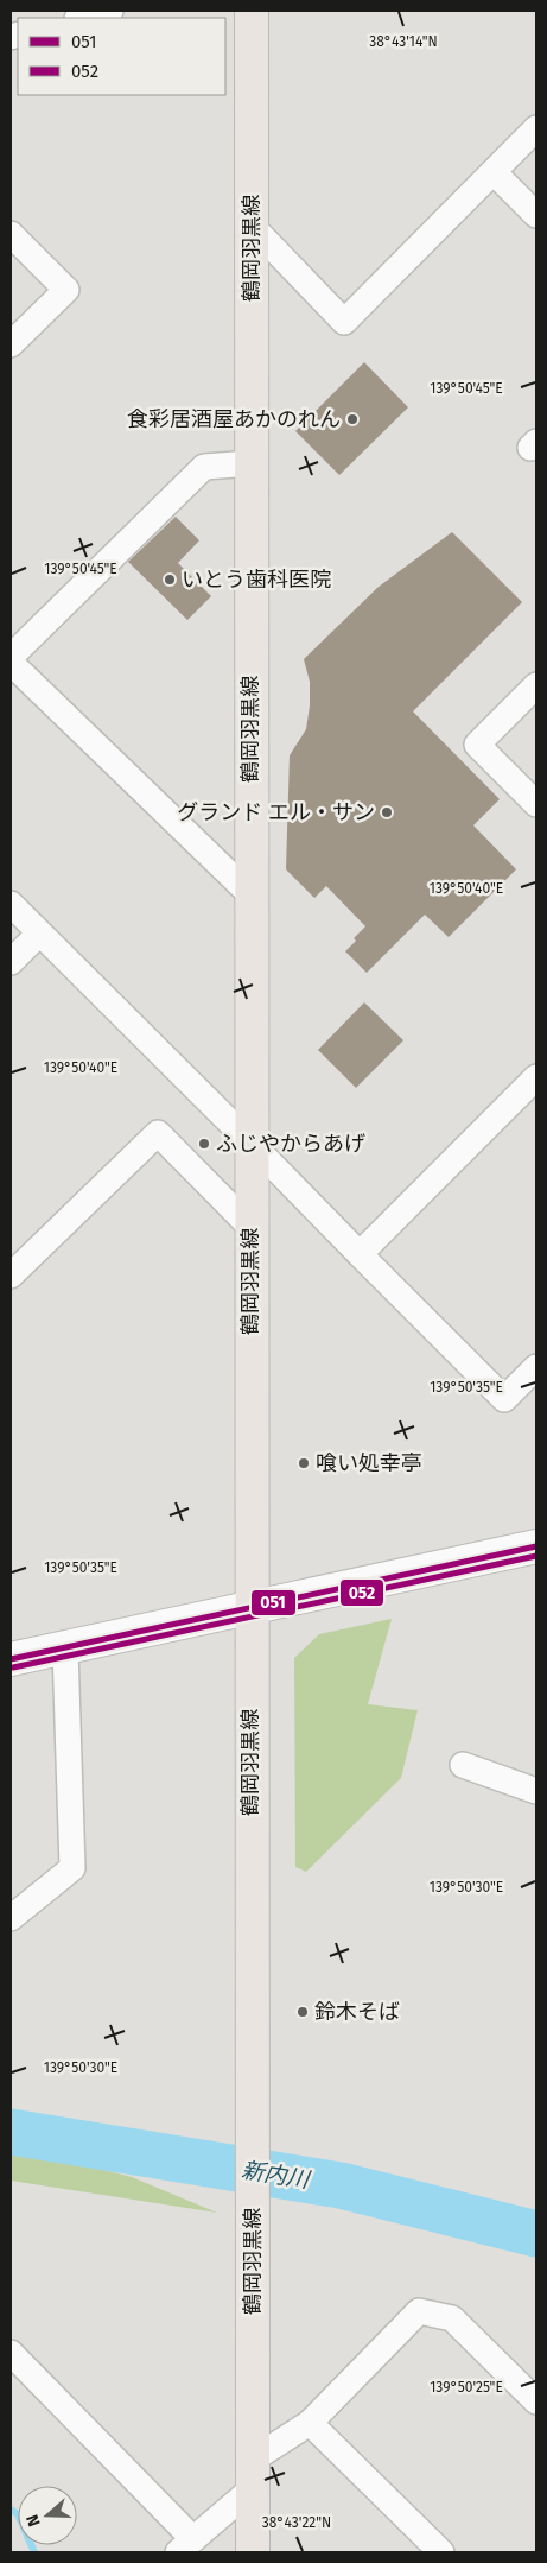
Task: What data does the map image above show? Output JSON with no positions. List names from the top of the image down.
{
  "streets": {
    "main road": ["鶴岡羽黒線"]
  },
  "water": ["新内川"],
  "places": [
    "食彩居酒屋あかのれん",
    "いとう歯科医院",
    "グランド エル・サン",
    "ふじやからあげ",
    "喰い処幸亭",
    "鈴木そば"
  ],
  "lines": ["transit line 051", "transit line 052"],
  "legend": ["051", "052"],
  "north": "left",
  "coordinates": [
    "38°43'14\"N",
    "139°50'45\"E",
    "139°50'40\"E",
    "139°50'35\"E",
    "139°50'30\"E",
    "139°50'25\"E",
    "38°43'22\"N"
  ]
}
